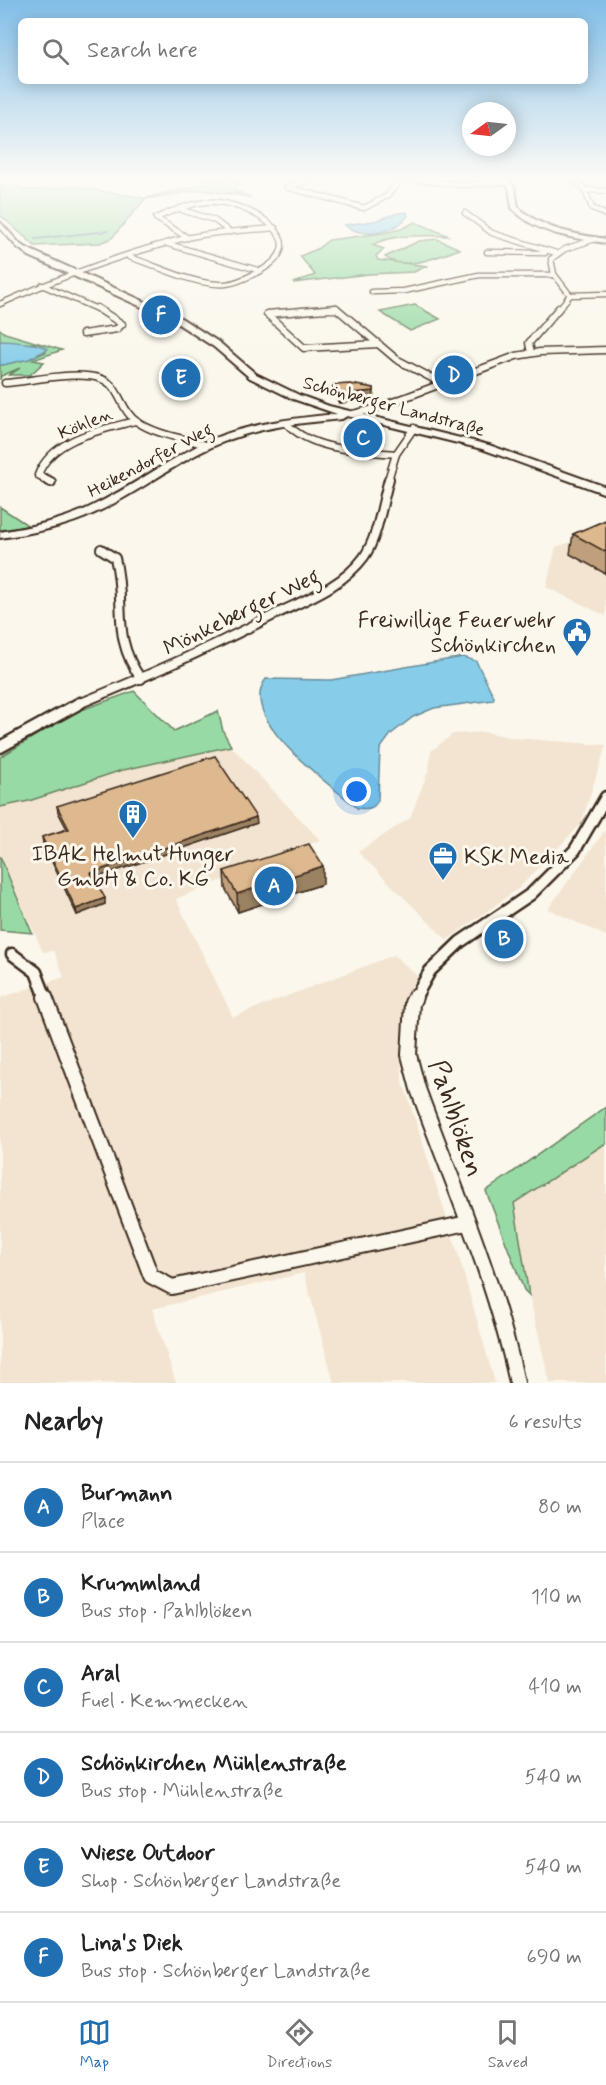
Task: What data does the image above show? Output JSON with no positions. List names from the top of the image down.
{
  "streets": {
    "main road": ["Schönberger Landstraße", "Heikendorfer Weg"],
    "street": ["Köhlen", "Mönkeberger Weg", "Pahlblöken"]
  },
  "crossings": [
    ["Schönberger Landstraße", "Heikendorfer Weg"],
    ["Schönberger Landstraße", "Mönkeberger Weg"]
  ],
  "places": {
    "public building": ["Freiwillige Feuerwehr Schönkirchen"],
    "building": ["IBAK Helmut Hunger GmbH & Co. KG"],
    "office": ["KSK Media"]
  },
  "north": "left",
  "page": {
    "search": "Search here",
    "pins": [
      "F",
      "D",
      "E",
      "C",
      "A",
      "B"
    ],
    "heading": ["Nearby", "6 results"],
    "list": [
      {
        "mark": "A",
        "name": "Burmann",
        "note": "Place",
        "value": "80 m"
      },
      {
        "mark": "B",
        "name": "Krummland",
        "note": "Bus stop · Pahlblöken",
        "value": "110 m"
      },
      {
        "mark": "C",
        "name": "Aral",
        "note": "Fuel · Kemmecken",
        "value": "410 m"
      },
      {
        "mark": "D",
        "name": "Schönkirchen Mühlenstraße",
        "note": "Bus stop · Mühlenstraße",
        "value": "540 m"
      },
      {
        "mark": "E",
        "name": "Wiese Outdoor",
        "note": "Shop · Schönberger Landstraße",
        "value": "540 m"
      },
      {
        "mark": "F",
        "name": "Lina's Diek",
        "note": "Bus stop · Schönberger Landstraße",
        "value": "690 m"
      }
    ],
    "nav": ["Map", "Directions", "Saved"]
  }
}
